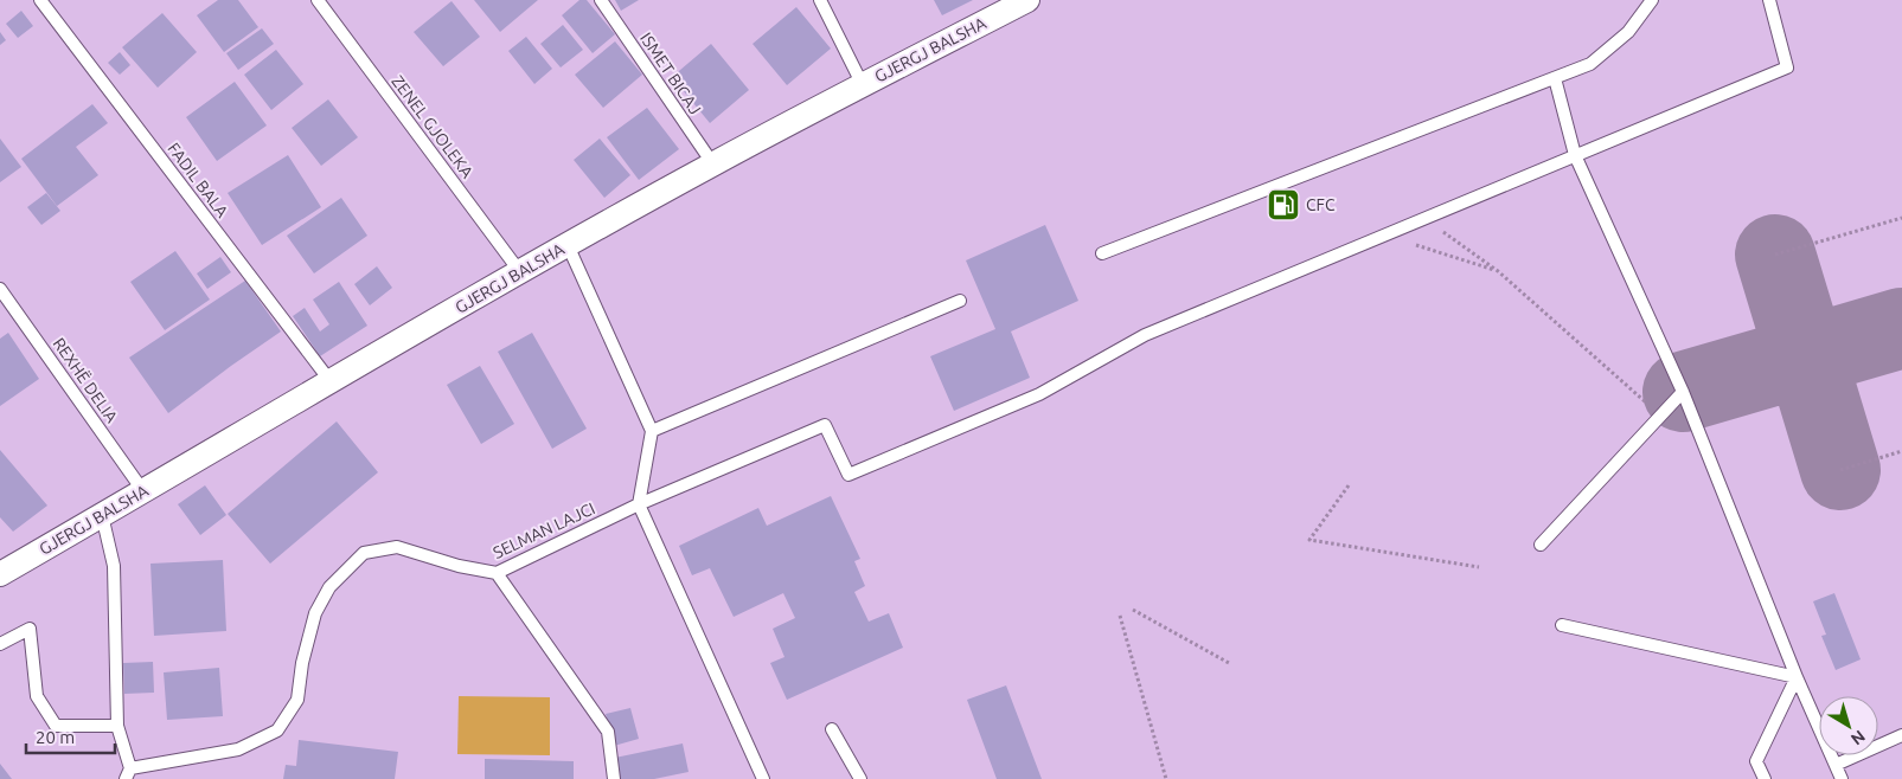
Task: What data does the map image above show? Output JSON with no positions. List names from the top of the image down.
{
  "streets": {
    "street": ["GJERGJ BALSHA"],
    "lane": [
      "ISMET BICAJ",
      "ZENEL GJOLEKA",
      "FADIL BALA",
      "REXHË DELIA",
      "SELMAN LAJCI"
    ]
  },
  "crossings": [
    ["GJERGJ BALSHA", "ISMET BICAJ"],
    ["GJERGJ BALSHA", "ZENEL GJOLEKA"],
    ["GJERGJ BALSHA", "FADIL BALA"],
    ["GJERGJ BALSHA", "REXHË DELIA"]
  ],
  "places": {
    "fuel station": ["CFC"]
  },
  "scale_bar": "20 m",
  "north": "bottom right"
}
